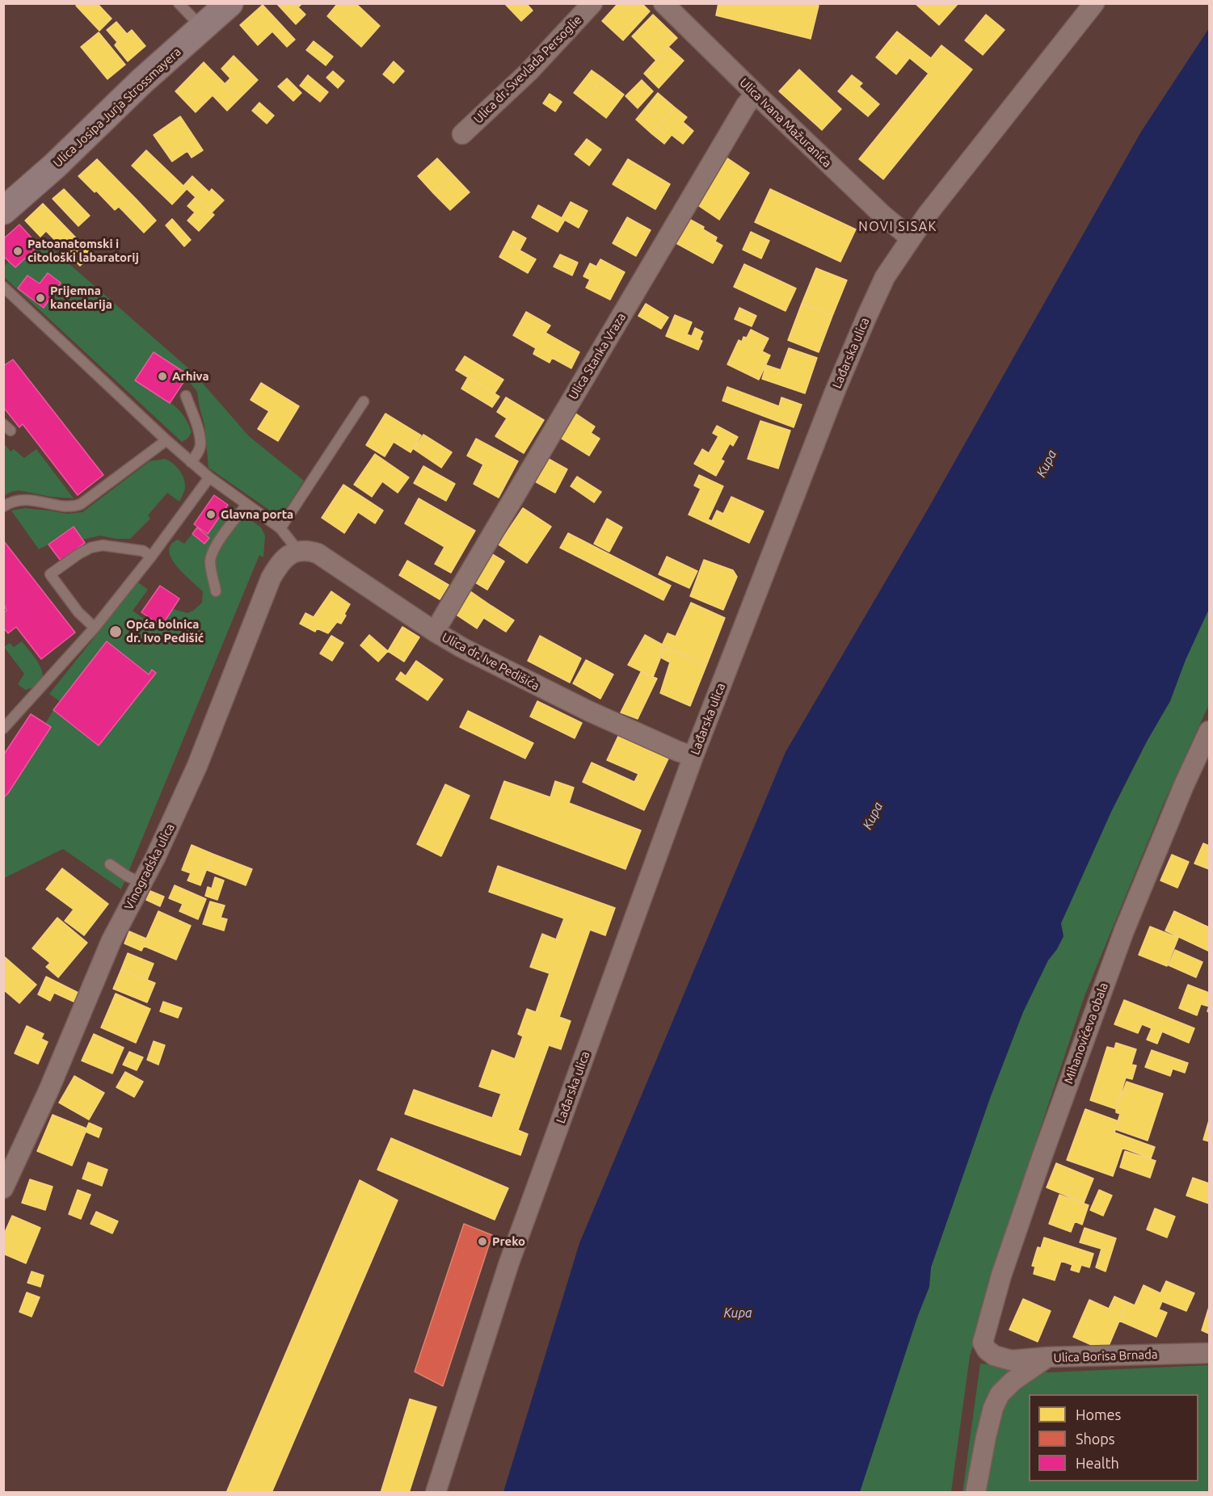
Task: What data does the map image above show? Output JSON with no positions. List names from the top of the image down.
{
  "streets": {
    "main road": ["Ulica Josipa Jurja Strossmayera"],
    "street": [
      "Ulica dr. Svevlada Persoglie",
      "Ulica Ivana Mažuranića",
      "Lađarska ulica",
      "Ulica Stanka Vraza",
      "Ulica dr. Ive Pedišića",
      "Vinogradska ulica",
      "Mihanovićeva obala",
      "Ulica Borisa Brnada"
    ]
  },
  "crossings": [
    ["Ulica Ivana Mažuranića", "Lađarska ulica"],
    ["Ulica Ivana Mažuranića", "Ulica Stanka Vraza"],
    ["Lađarska ulica", "Ulica dr. Ive Pedišića"],
    ["Ulica dr. Ive Pedišića", "Vinogradska ulica"],
    ["Mihanovićeva obala", "Ulica Borisa Brnada"]
  ],
  "districts": ["NOVI SISAK"],
  "water": ["Kupa"],
  "places": [
    "Patoanatomski i citološki labaratorij",
    "Prijemna kancelarija",
    "Arhiva",
    "Glavna porta",
    "Opća bolnica dr. Ivo Pedišić",
    "Preko"
  ],
  "legend": ["Homes", "Shops", "Health"]
}
